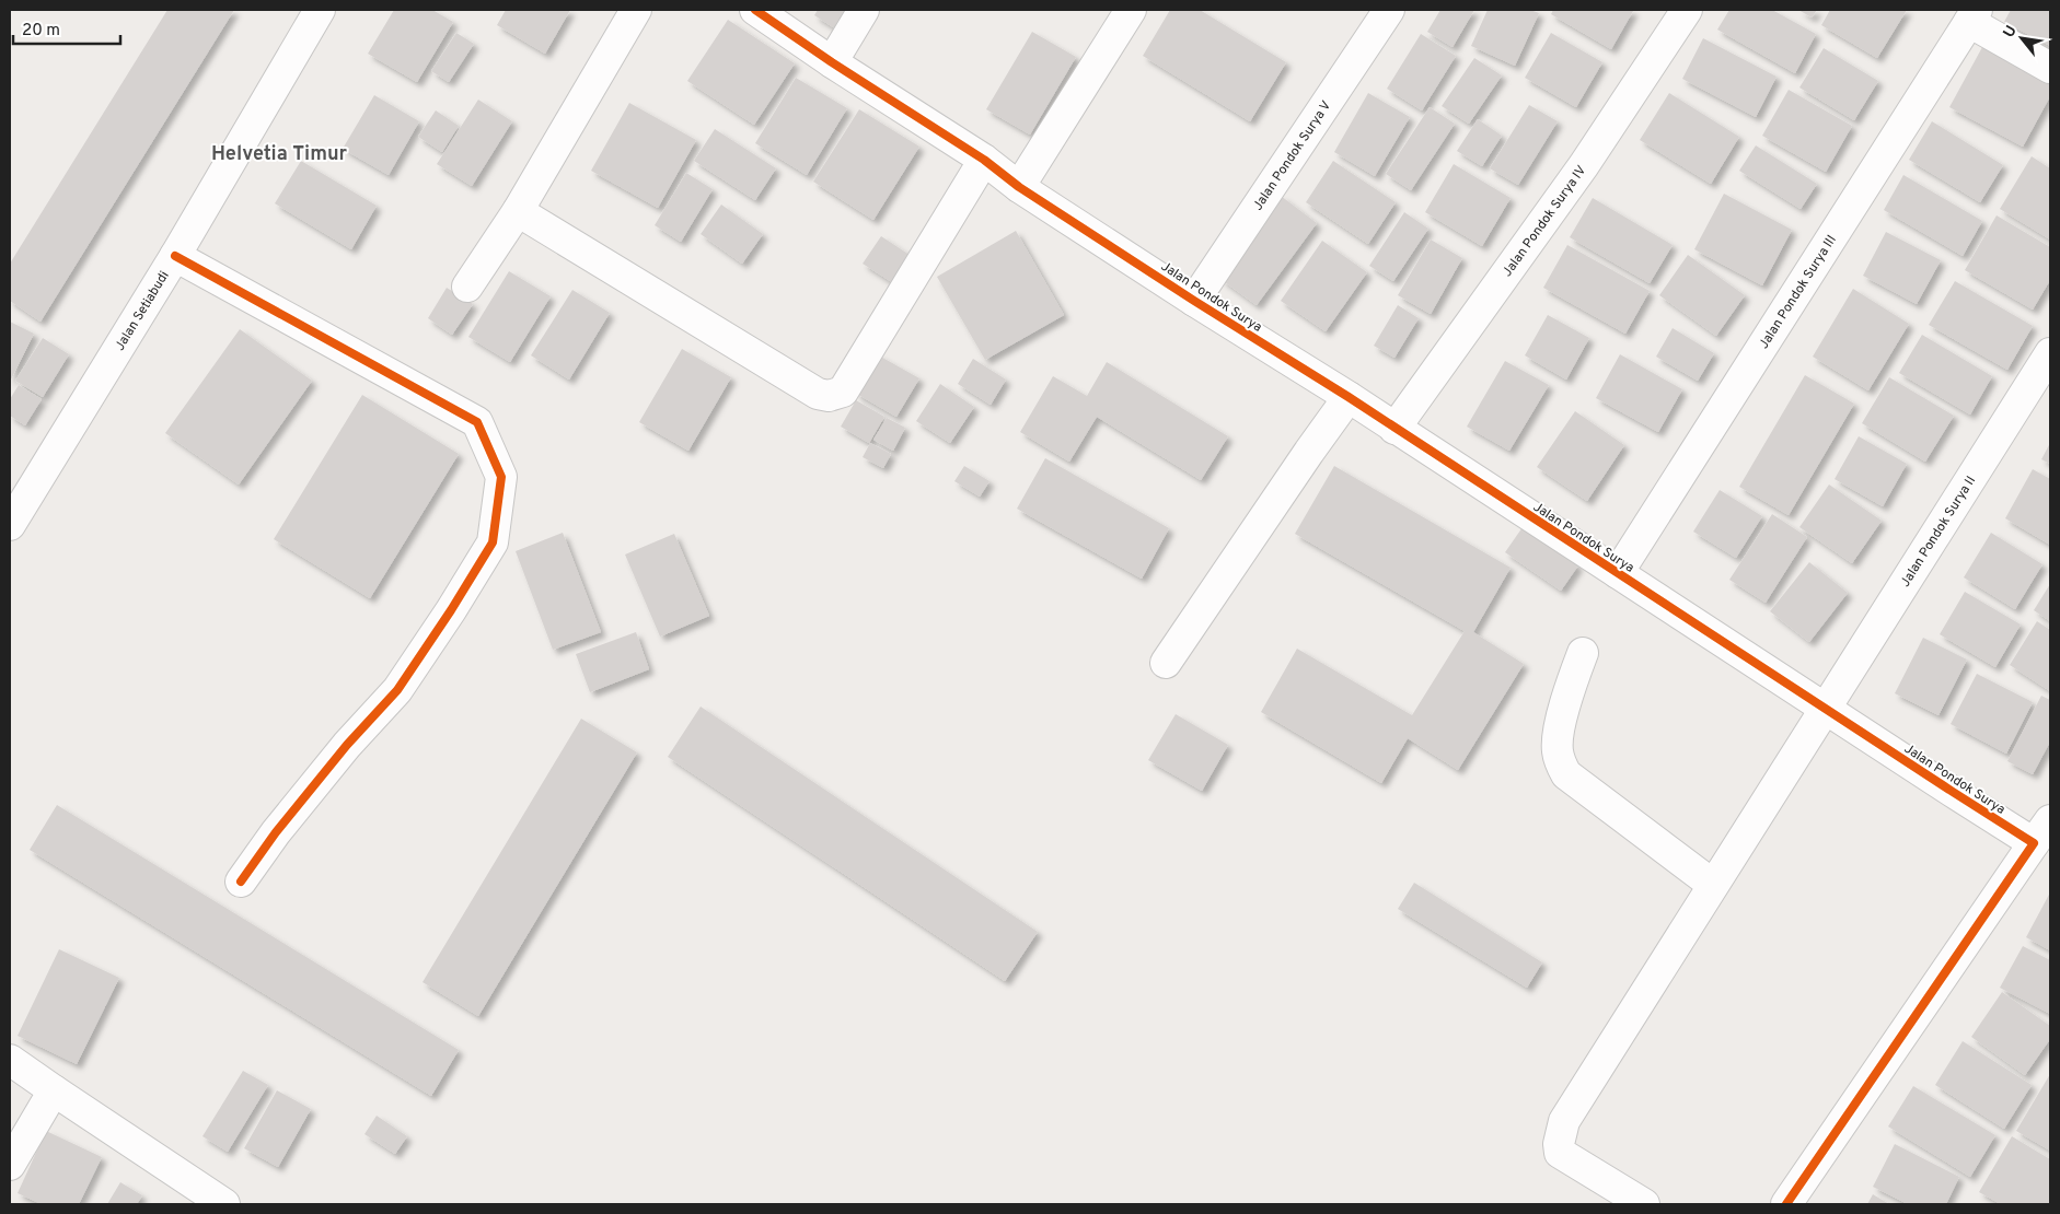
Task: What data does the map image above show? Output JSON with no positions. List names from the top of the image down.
{
  "streets": {
    "street": [
      "Jalan Pondok Surya V",
      "Jalan Pondok Surya IV",
      "Jalan Pondok Surya III",
      "Jalan Pondok Surya",
      "Jalan Setiabudi",
      "Jalan Pondok Surya II"
    ]
  },
  "crossings": [
    ["Jalan Pondok Surya V", "Jalan Pondok Surya"],
    ["Jalan Pondok Surya IV", "Jalan Pondok Surya"],
    ["Jalan Pondok Surya III", "Jalan Pondok Surya"],
    ["Jalan Pondok Surya", "Jalan Pondok Surya II"]
  ],
  "districts": ["Helvetia Timur"],
  "scale_bar": "20 m",
  "north": "top left"
}
